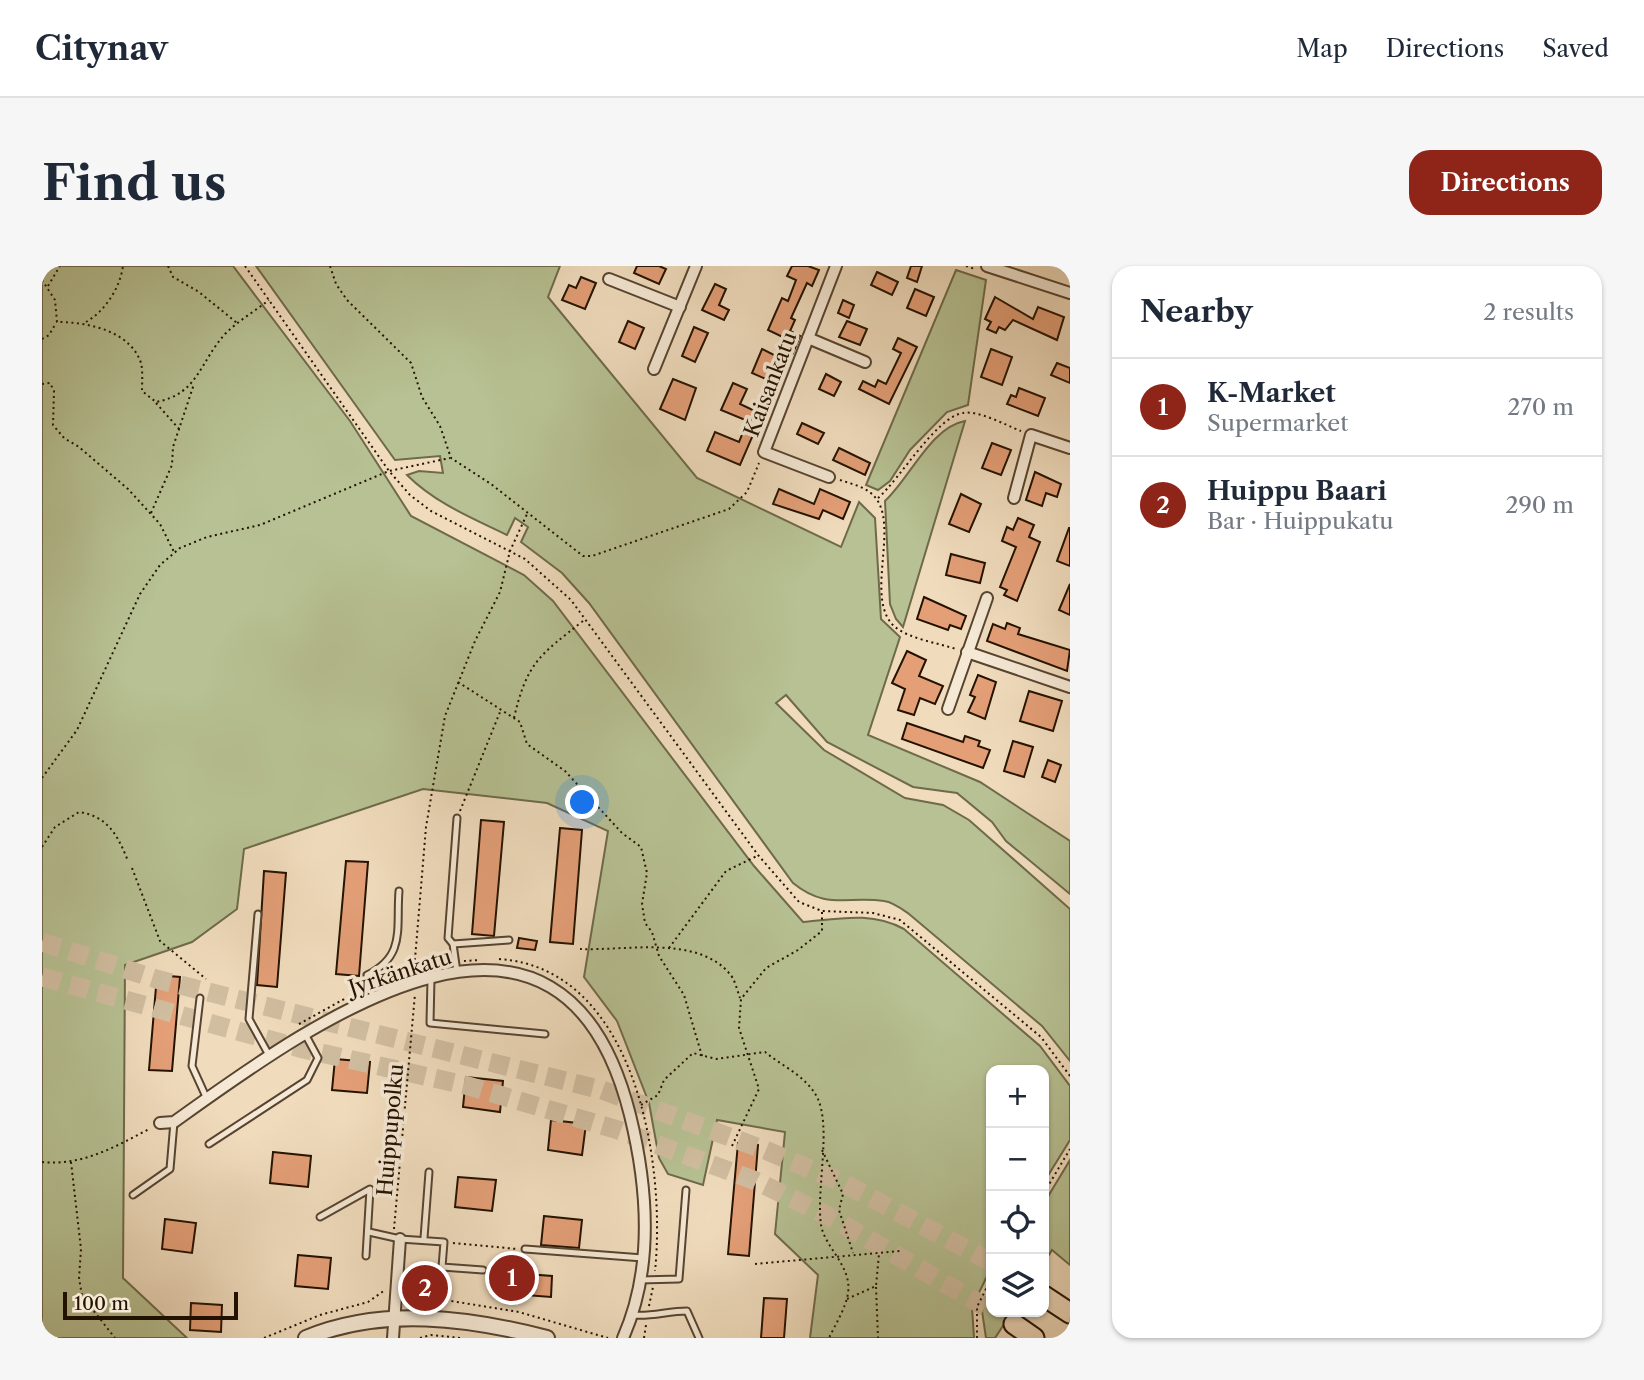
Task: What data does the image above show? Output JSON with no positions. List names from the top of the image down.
{
  "streets": {
    "street": ["Kaisankatu", "Jyrkänkatu"],
    "path": ["Huippupolku"]
  },
  "crossings": [
    ["Jyrkänkatu", "Huippupolku"]
  ],
  "scale_bar": "100 m",
  "page": {
    "header": "Citynav",
    "nav": ["Map", "Directions", "Saved"],
    "buttons": "Directions",
    "title": "Find us",
    "heading": ["Nearby", "2 results"],
    "list": [
      {
        "mark": "1",
        "name": "K-Market",
        "note": "Supermarket",
        "value": "270 m"
      },
      {
        "mark": "2",
        "name": "Huippu Baari",
        "note": "Bar · Huippukatu",
        "value": "290 m"
      }
    ],
    "map_buttons": ["+", "−"],
    "pins": ["1", "2"],
    "scale": "100 m"
  }
}
